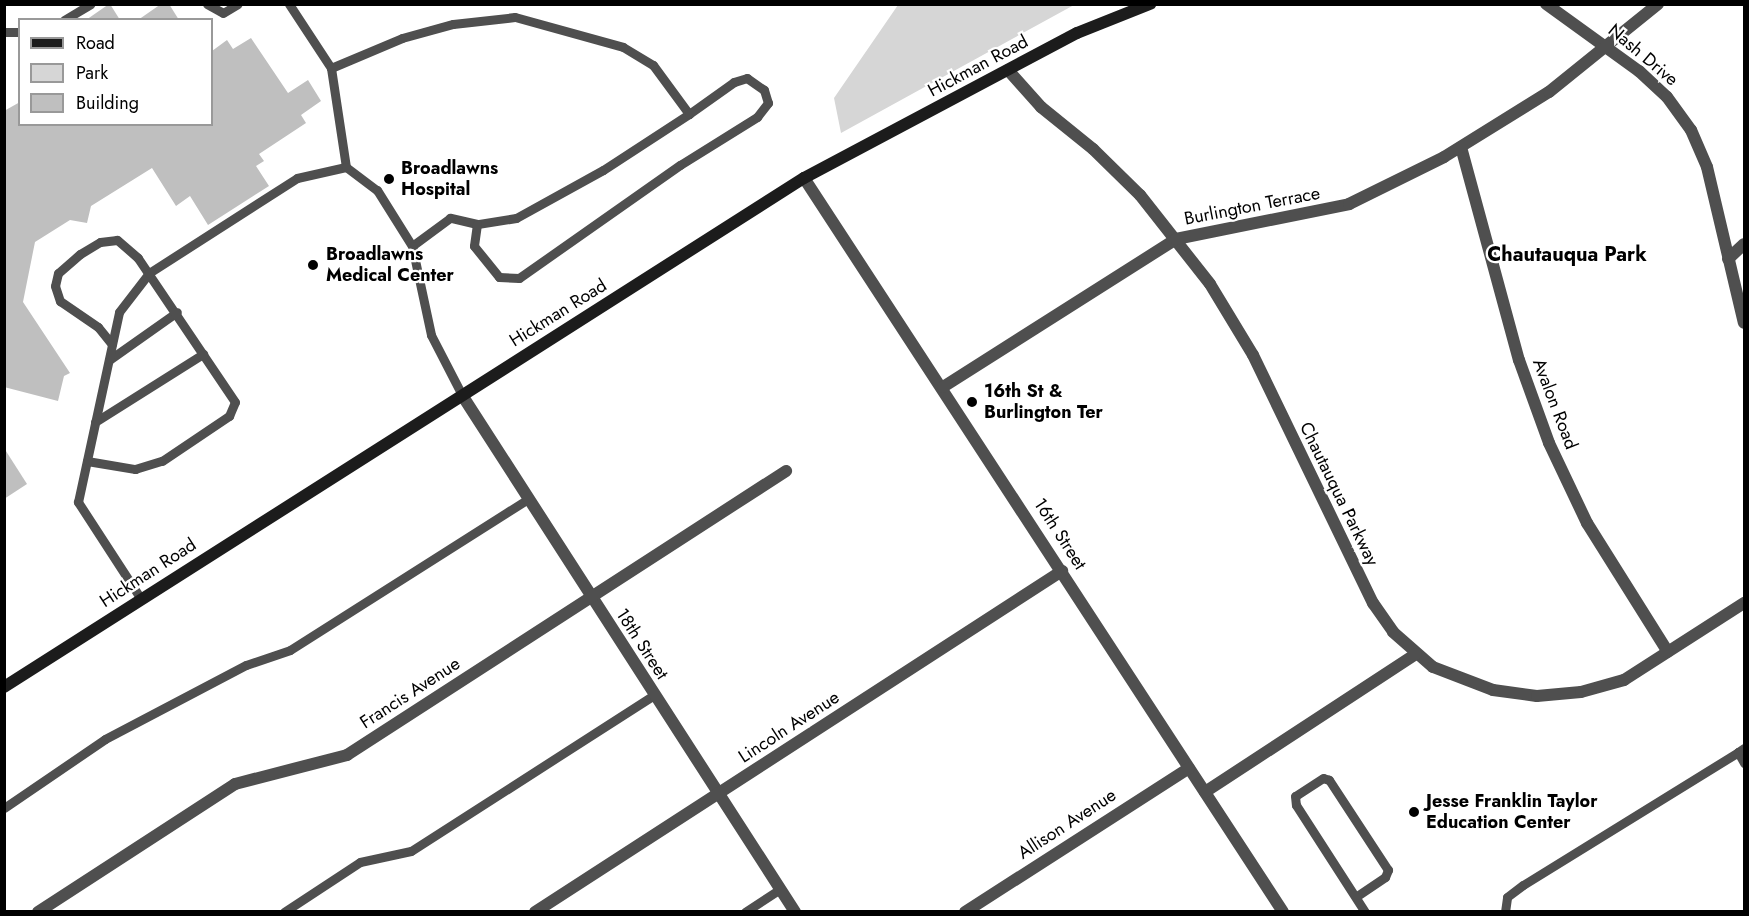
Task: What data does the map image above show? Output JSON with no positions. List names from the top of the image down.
{
  "streets": {
    "main road": ["Hickman Road"],
    "street": [
      "Nash Drive",
      "Burlington Terrace",
      "Avalon Road",
      "Chautauqua Parkway",
      "16th Street",
      "18th Street",
      "Francis Avenue",
      "Lincoln Avenue",
      "Allison Avenue"
    ]
  },
  "crossings": [
    ["Nash Drive", "Burlington Terrace"],
    ["Hickman Road", "Chautauqua Parkway"],
    ["Hickman Road", "16th Street"],
    ["Hickman Road", "18th Street"],
    ["Burlington Terrace", "Avalon Road"],
    ["Burlington Terrace", "Chautauqua Parkway"],
    ["Burlington Terrace", "16th Street"],
    ["Avalon Road", "Chautauqua Parkway"],
    ["16th Street", "Lincoln Avenue"],
    ["16th Street", "Allison Avenue"],
    ["18th Street", "Francis Avenue"],
    ["18th Street", "Lincoln Avenue"]
  ],
  "districts": ["Chautauqua Park"],
  "places": [
    "Broadlawns Hospital",
    "Broadlawns Medical Center",
    "16th St & Burlington Ter",
    "Jesse Franklin Taylor Education Center"
  ],
  "legend": ["Road", "Park", "Building"]
}
